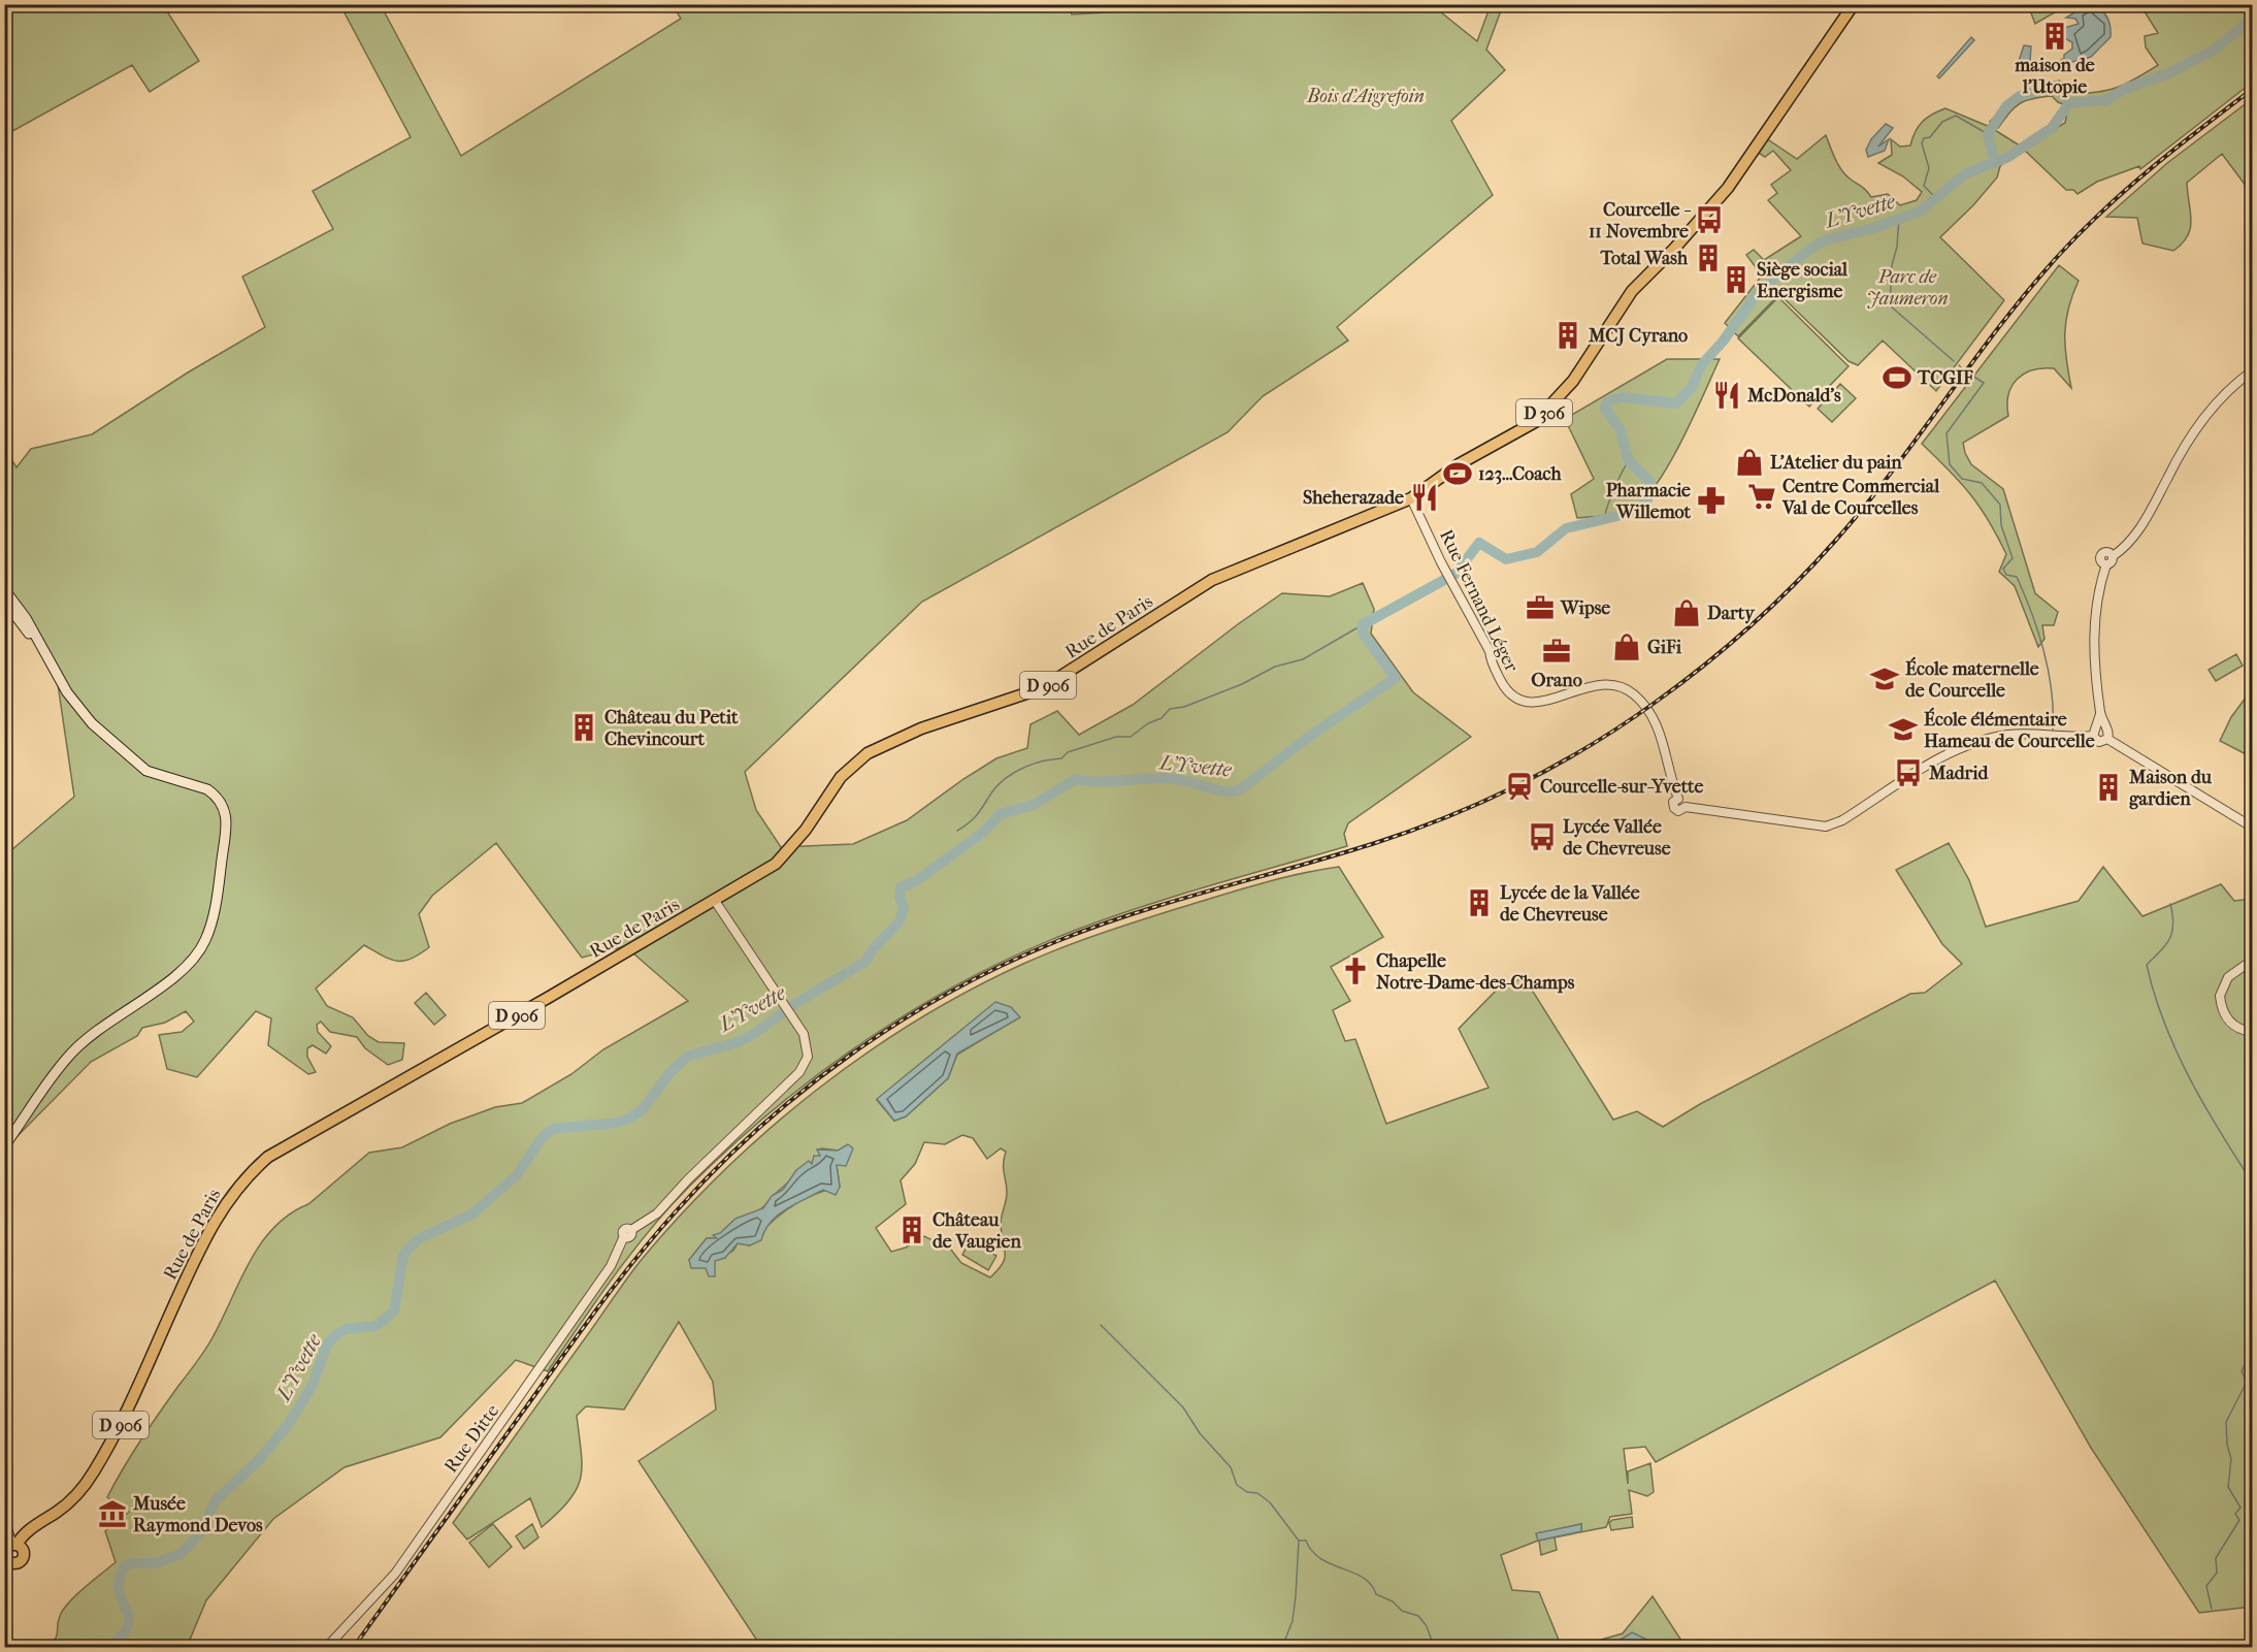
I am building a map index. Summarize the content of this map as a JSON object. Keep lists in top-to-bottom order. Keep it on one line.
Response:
{"streets":{"main road":["D 306","Rue de Paris","D 906"],"street":["Rue Fernand Léger","Rue Ditte"]},"crossings":[["D 306","Rue Fernand Léger"],["D 306","Rue de Paris"],["Rue Fernand Léger","Rue de Paris"],["Rue de Paris","Rue Ditte"]],"water":["L'Yvette"],"parks":["Bois d'Aigrefoin","Parc de Jaumeron"],"places":{"building":["maison de l'Utopie","Total Wash","Siège social Energisme","MCJ Cyrano","Château du Petit Chevincourt","Maison du gardien","Lycée de la Vallée de Chevreuse","Château de Vaugien"],"bus stop":["Courcelle - 11 Novembre","Madrid","Lycée Vallée de Chevreuse"],"sports":["TCGIF","123...Coach"],"restaurant":["McDonald's","Sheherazade"],"shop":["L'Atelier du pain","Darty","GiFi"],"supermarket":["Centre Commercial Val de Courcelles"],"pharmacy":["Pharmacie Willemot"],"office":["Wipse","Orano"],"school or university":["École maternelle de Courcelle","École élémentaire Hameau de Courcelle"],"station":["Courcelle-sur-Yvette"],"church":["Chapelle Notre-Dame-des-Champs"],"museum":["Musée Raymond Devos"]}}
